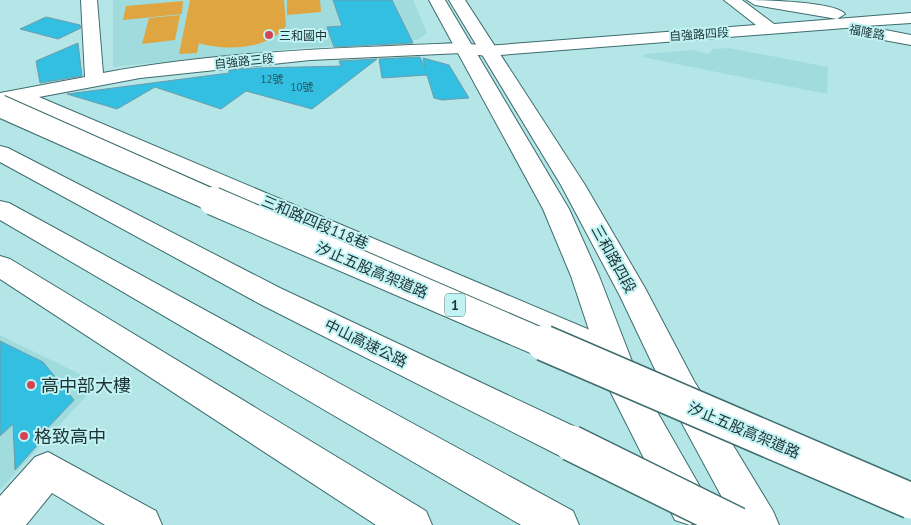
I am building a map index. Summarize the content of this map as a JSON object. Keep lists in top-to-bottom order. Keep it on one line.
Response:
{"streets":{"main road":["福隆路","自強路四段","自強路三段","三和路四段118巷","三和路四段","汐止五股高架道路","1","中山高速公路"]},"crossings":[["福隆路","自強路四段"],["自強路四段","自強路三段"],["自強路四段","三和路四段"],["自強路三段","三和路四段118巷"],["自強路三段","三和路四段"],["自強路三段","汐止五股高架道路"],["三和路四段118巷","三和路四段"],["三和路四段118巷","汐止五股高架道路"]],"places":["三和國中","高中部大樓","格致高中"],"house_numbers":["12號","10號"]}
